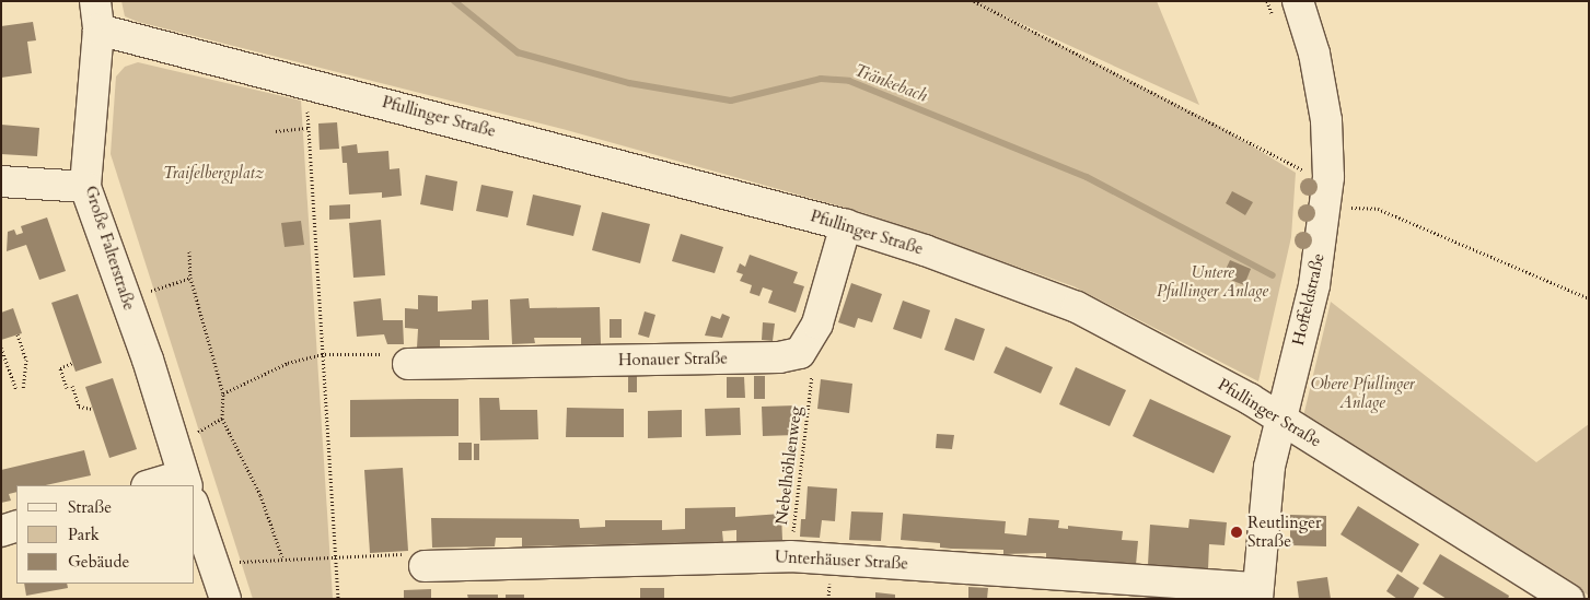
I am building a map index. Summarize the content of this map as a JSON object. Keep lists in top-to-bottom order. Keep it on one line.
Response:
{"streets":{"street":["Pfullinger Straße","Große Falterstraße","Hoffeldstraße","Honauer Straße","Unterhäuser Straße"],"path":["Nebelhöhlenweg"]},"crossings":[["Pfullinger Straße","Große Falterstraße"],["Pfullinger Straße","Hoffeldstraße"],["Pfullinger Straße","Honauer Straße"],["Hoffeldstraße","Unterhäuser Straße"],["Nebelhöhlenweg","Unterhäuser Straße"]],"water":["Tränkebach"],"parks":["Traifelbergplatz","Untere Pfullinger Anlage","Obere Pfullinger Anlage"],"places":["Reutlinger Straße"],"legend":["Straße","Park","Gebäude"]}
